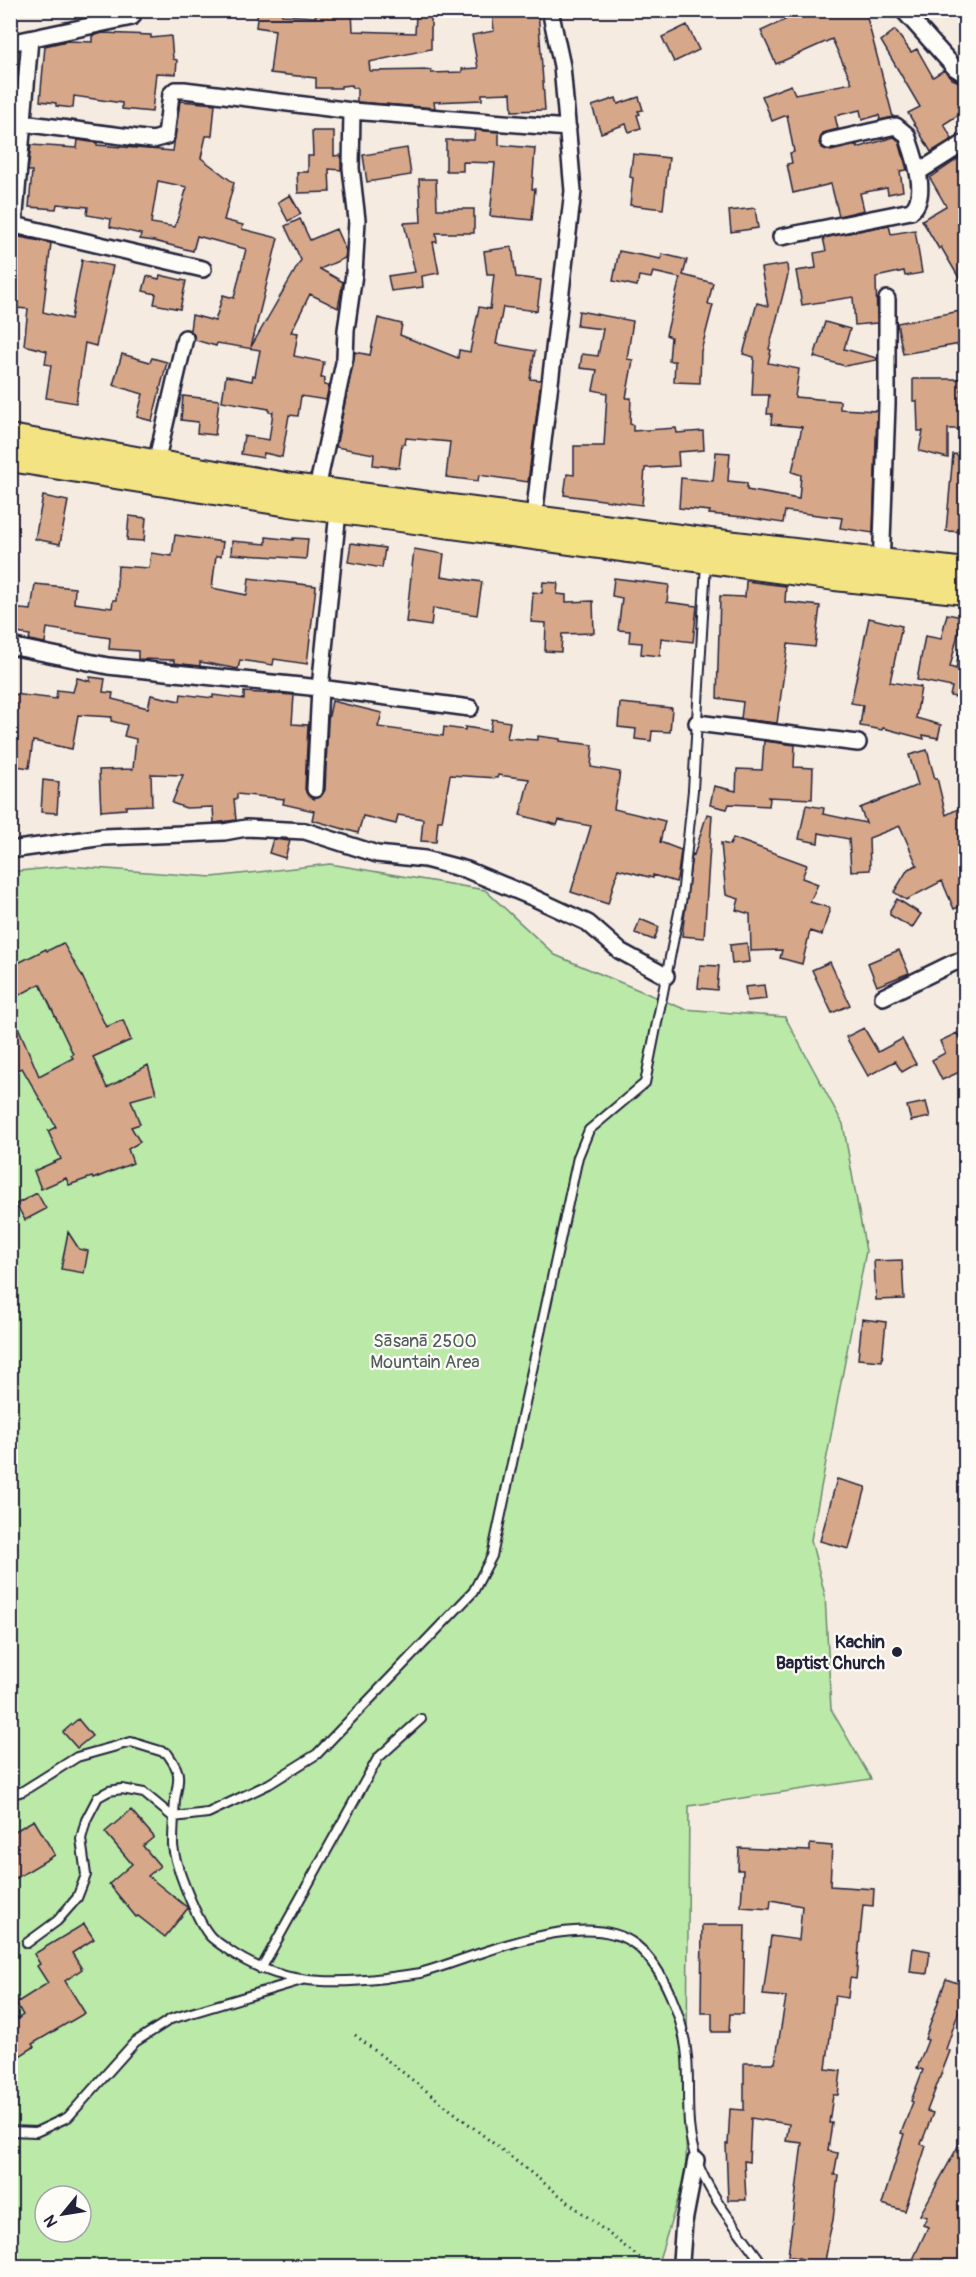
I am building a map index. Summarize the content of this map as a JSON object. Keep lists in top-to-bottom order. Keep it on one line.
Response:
{"parks":["Sāsanā 2500 Mountain Area"],"places":["Kachin Baptist Church"],"north":"bottom left"}
